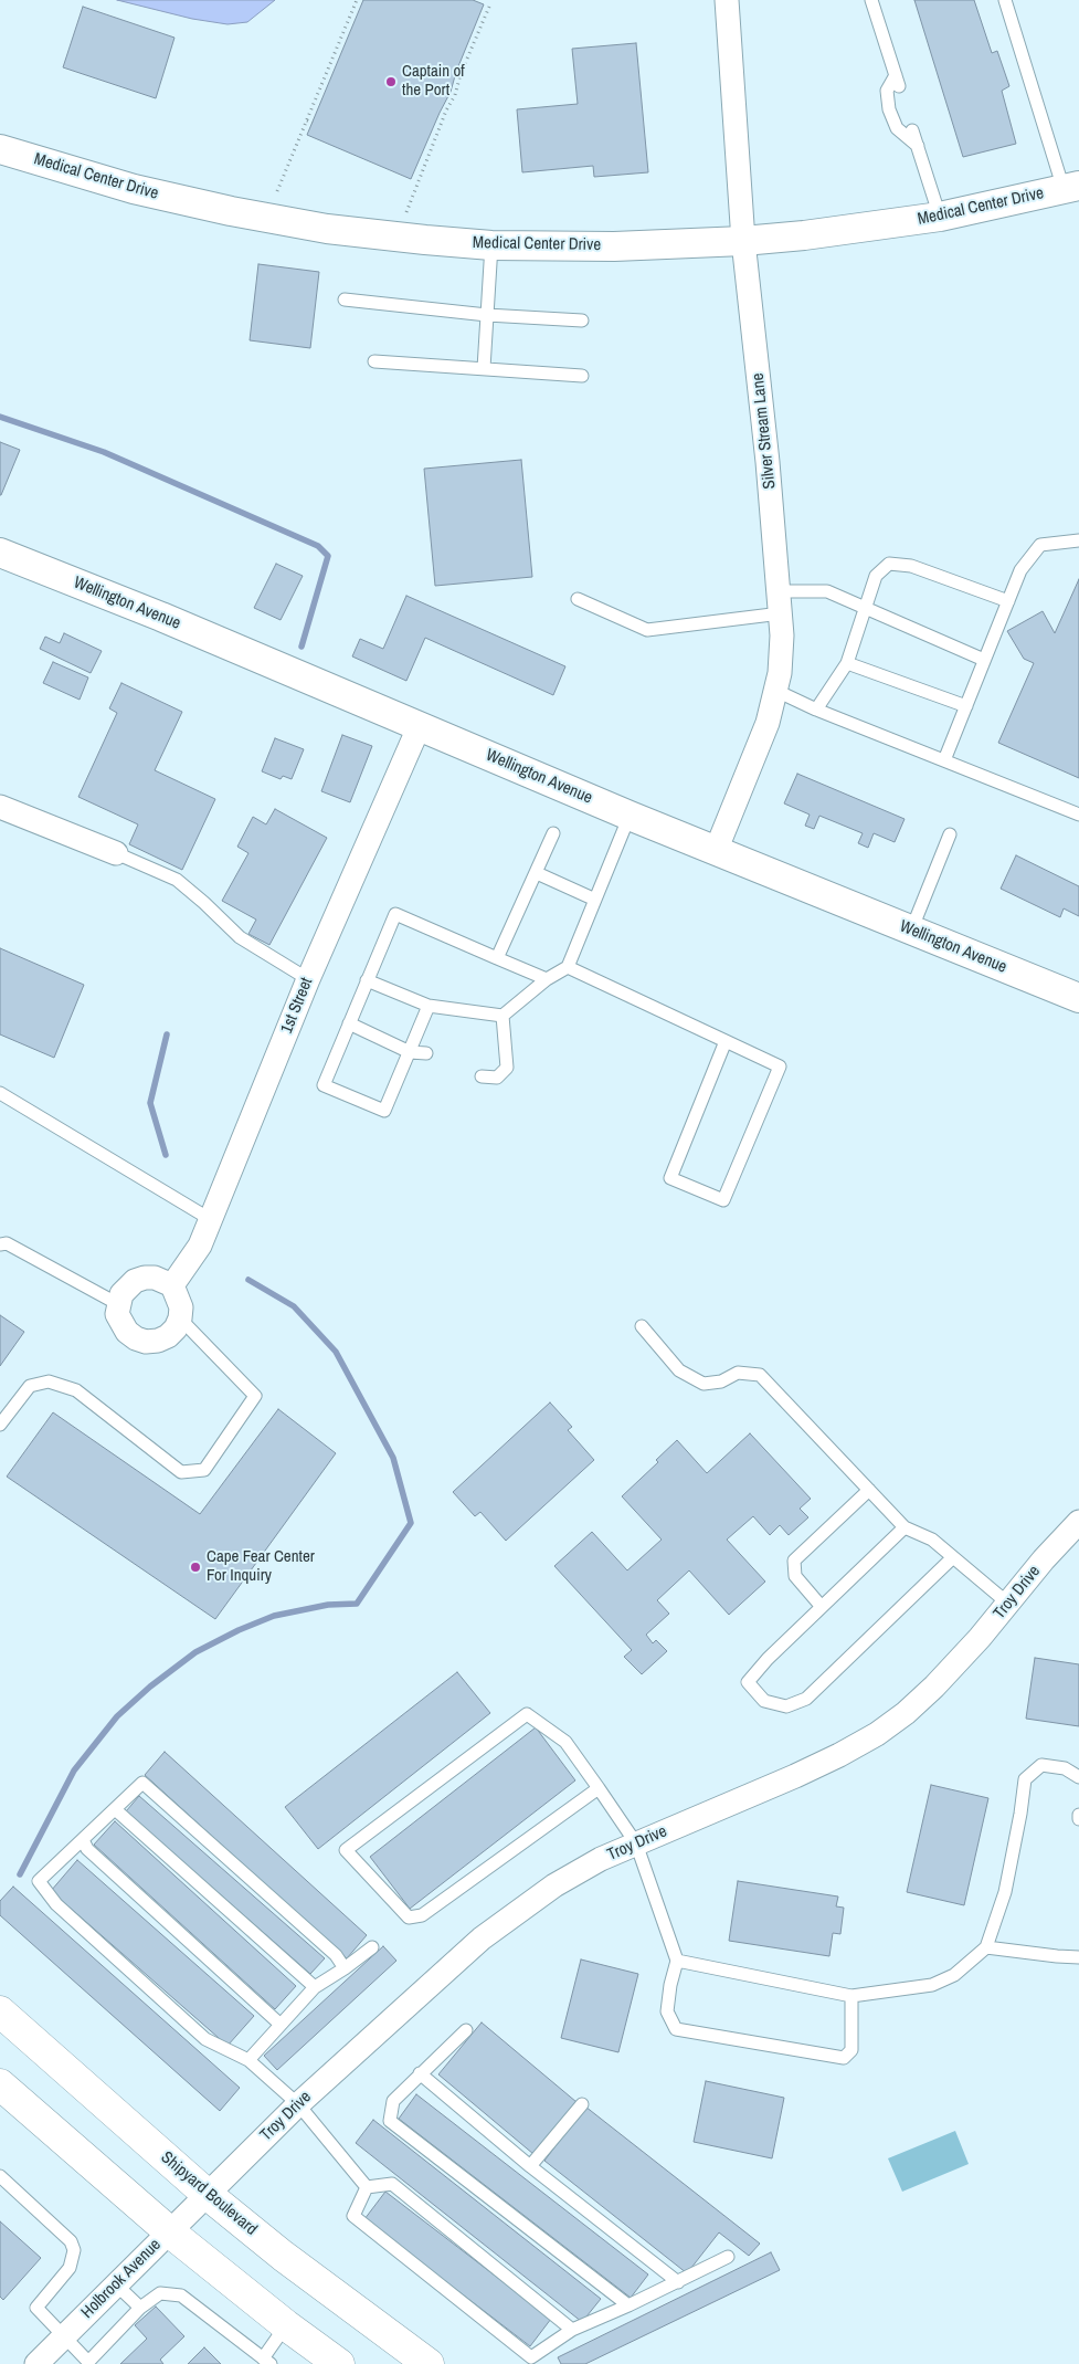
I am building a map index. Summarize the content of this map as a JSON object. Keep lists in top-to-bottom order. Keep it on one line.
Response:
{"streets":{"main road":["Shipyard Boulevard"],"street":["Medical Center Drive","Silver Stream Lane","Wellington Avenue","1st Street","Troy Drive","Holbrook Avenue"]},"crossings":[["Medical Center Drive","Silver Stream Lane"],["Silver Stream Lane","Wellington Avenue"],["Wellington Avenue","1st Street"],["Troy Drive","Shipyard Boulevard"],["Troy Drive","Holbrook Avenue"],["Shipyard Boulevard","Holbrook Avenue"]],"places":["Captain of the Port","Cape Fear Center For Inquiry"]}
